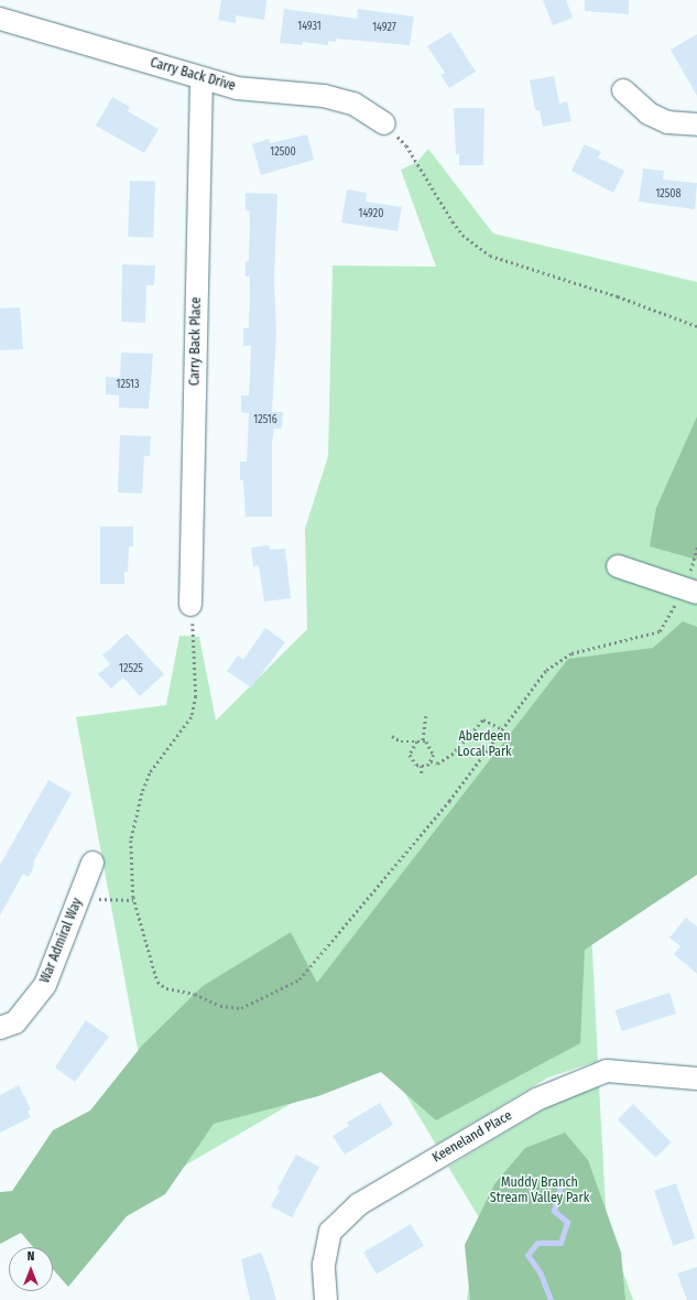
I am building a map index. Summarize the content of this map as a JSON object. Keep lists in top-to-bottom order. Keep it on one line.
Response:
{"streets":{"street":["Carry Back Drive","Carry Back Place","War Admiral Way","Keeneland Place"]},"crossings":[["Carry Back Drive","Carry Back Place"]],"parks":["Aberdeen Local Park","Muddy Branch Stream Valley Park"],"house_numbers":["14931","14927","12500","12508","14920","12513","12516","12525"],"north":"top"}
